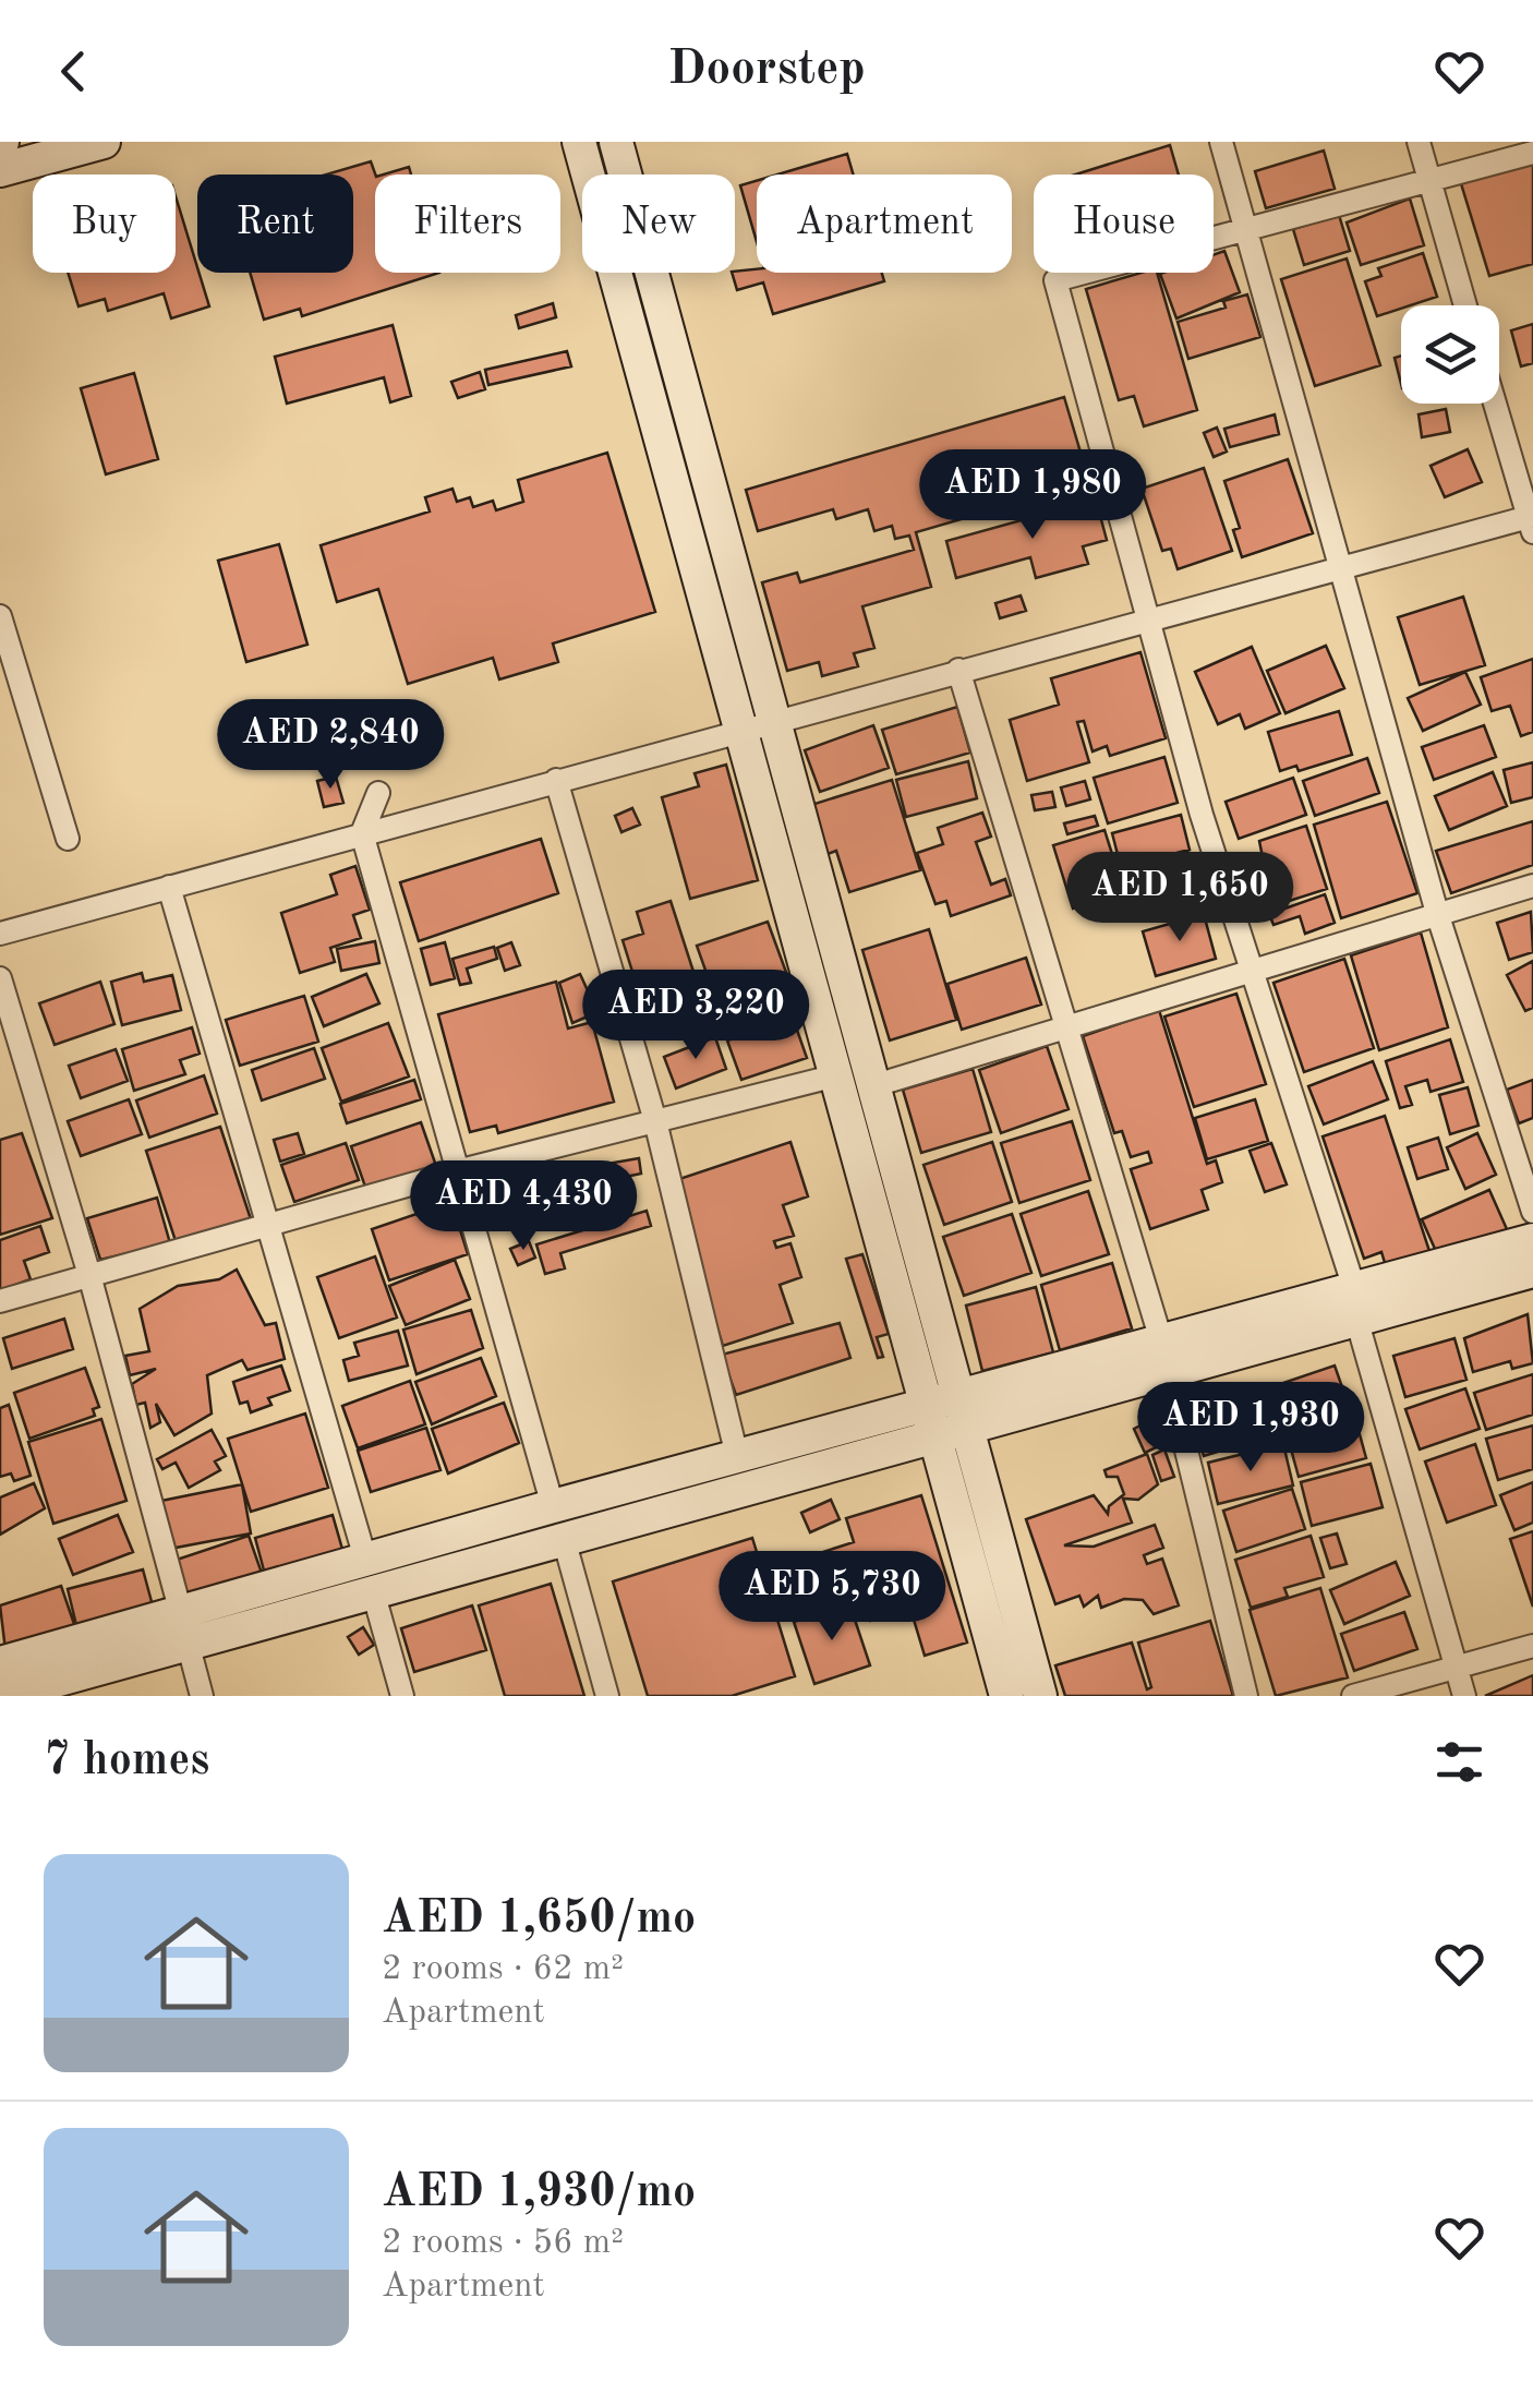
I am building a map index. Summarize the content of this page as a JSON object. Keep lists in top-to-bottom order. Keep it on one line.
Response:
{"page":{"header":"Doorstep","chip":["Buy","Rent","Filters","New","Apartment","House"],"price":["AED 1,980","AED 2,840","AED 1,650","AED 3,220","AED 4,430","AED 1,930","AED 5,730"],"heading":"7 homes","list":[{"name":"AED 1,650/mo","note":"2 rooms · 62 m² · Apartment"},{"name":"AED 1,930/mo","note":"2 rooms · 56 m² · Apartment"}]}}
